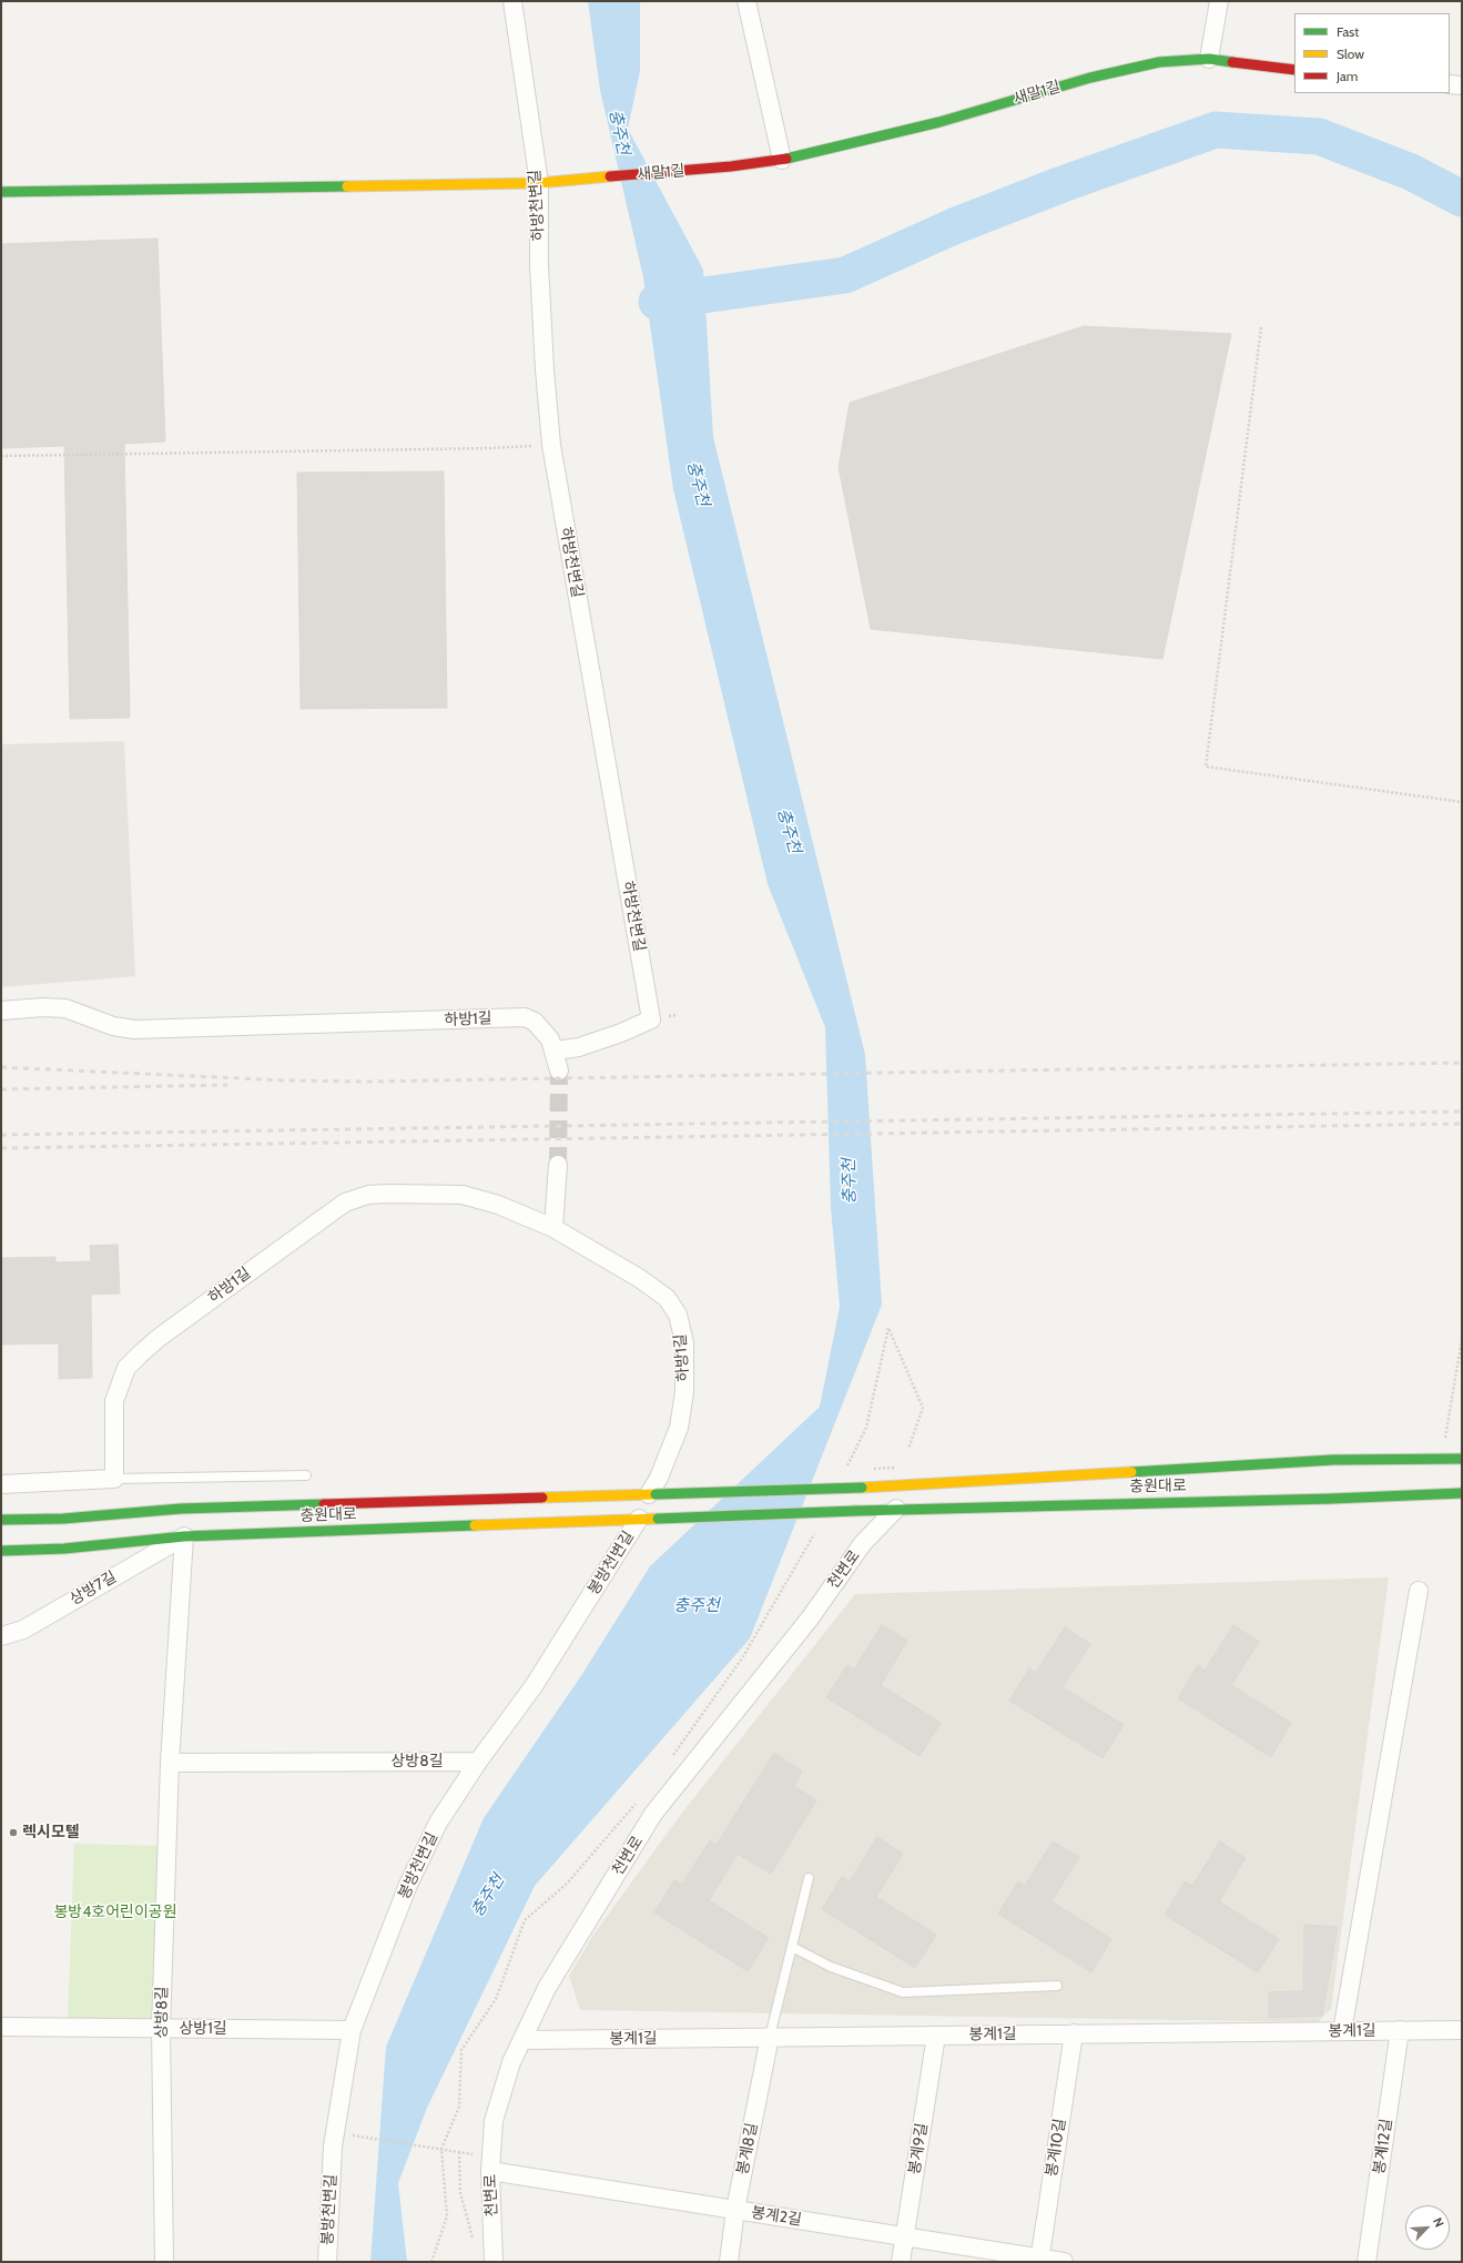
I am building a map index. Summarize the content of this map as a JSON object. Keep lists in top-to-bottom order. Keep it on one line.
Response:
{"streets":{"street":["새말1길","하방천변길","하방1길","충원대로","봉방천변길","천변로","상방7길","상방8길","상방1길","봉계1길","봉계12길","봉계10길","봉계8길","봉계9길","봉계2길"]},"crossings":[["새말1길","하방천변길"],["하방천변길","하방1길"],["하방1길","충원대로"],["충원대로","봉방천변길"],["충원대로","천변로"],["충원대로","상방7길"],["충원대로","상방8길"],["봉방천변길","상방8길"],["봉방천변길","상방1길"],["천변로","봉계1길"],["천변로","봉계2길"],["상방7길","상방8길"],["상방8길","상방1길"],["봉계1길","봉계12길"],["봉계1길","봉계10길"],["봉계1길","봉계8길"],["봉계1길","봉계9길"],["봉계10길","봉계2길"],["봉계8길","봉계2길"],["봉계9길","봉계2길"]],"water":["충주천"],"parks":["봉방4호어린이공원"],"places":["렉시모텔"],"legend":["Fast","Slow","Jam"],"north":"top right"}
